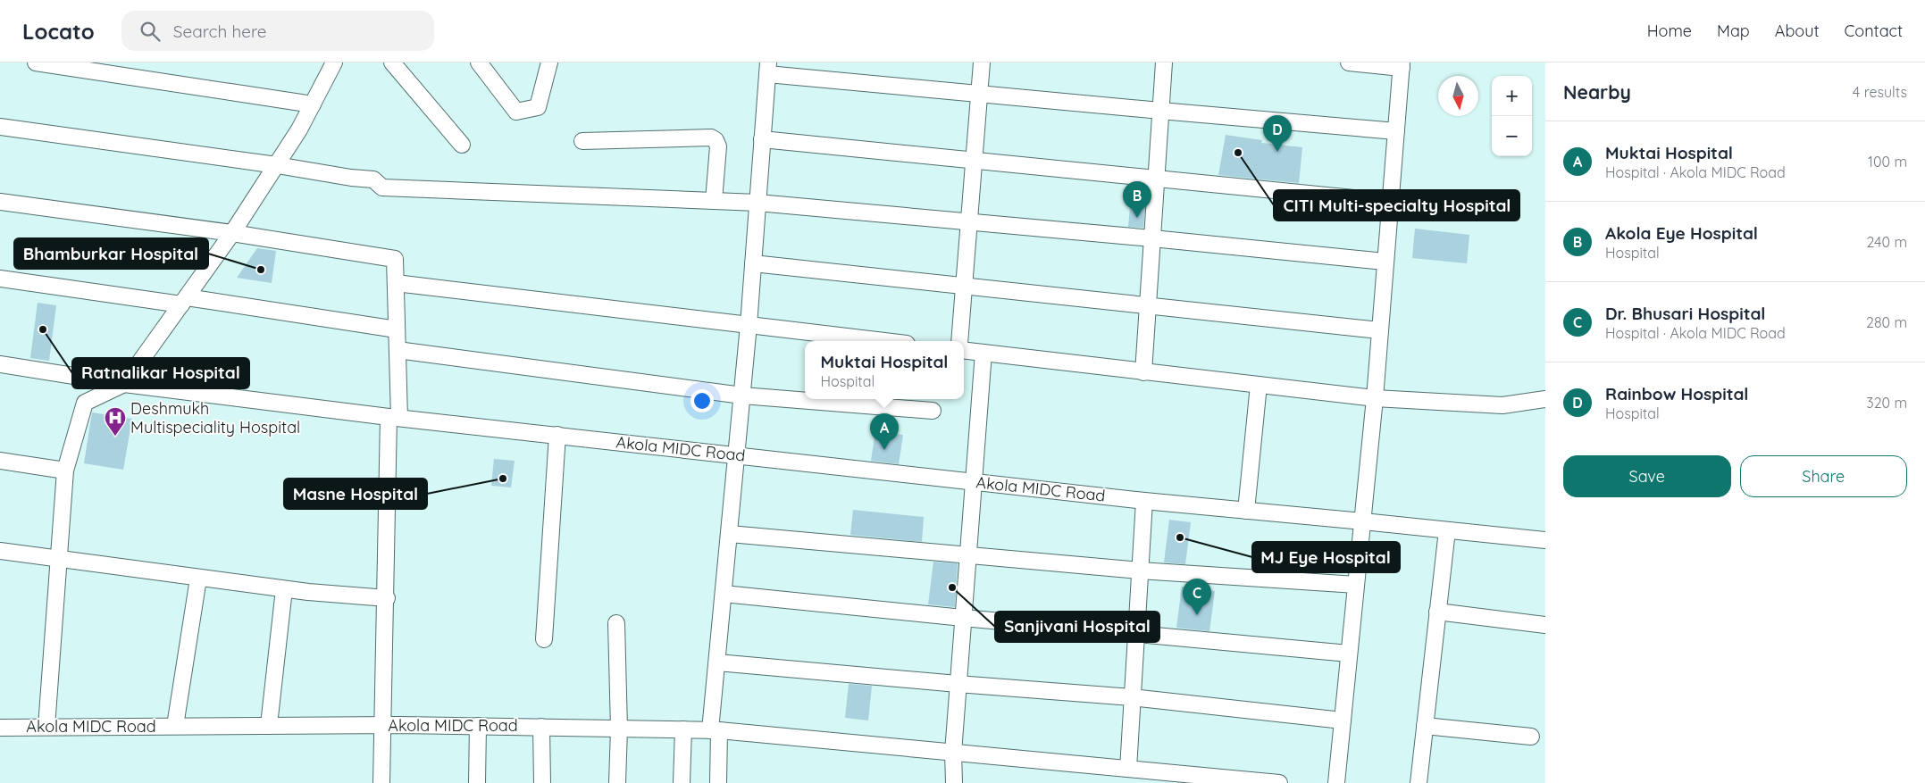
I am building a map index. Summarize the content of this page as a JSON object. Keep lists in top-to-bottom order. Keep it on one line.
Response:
{"streets":{"street":["Akola MIDC Road"]},"places":{"other":["CITI Multi-specialty Hospital","Bhamburkar Hospital","Ratnalikar Hospital","Masne Hospital","MJ Eye Hospital","Sanjivani Hospital"],"hospital":["Deshmukh Multispeciality Hospital"]},"north":"bottom","page":{"header":"Locato","search":"Search here","nav":["Home","Map","About","Contact"],"heading":["Nearby","4 results"],"map_buttons":["+","−"],"pins":["D","B","A","C"],"list":[{"mark":"A","name":"Muktai Hospital","note":"Hospital · Akola MIDC Road","value":"100 m"},{"mark":"B","name":"Akola Eye Hospital","note":"Hospital","value":"240 m"},{"mark":"C","name":"Dr. Bhusari Hospital","note":"Hospital · Akola MIDC Road","value":"280 m"},{"mark":"D","name":"Rainbow Hospital","note":"Hospital","value":"320 m"}],"popup":["Muktai Hospital","Hospital"],"buttons":["Save","Share"]}}
